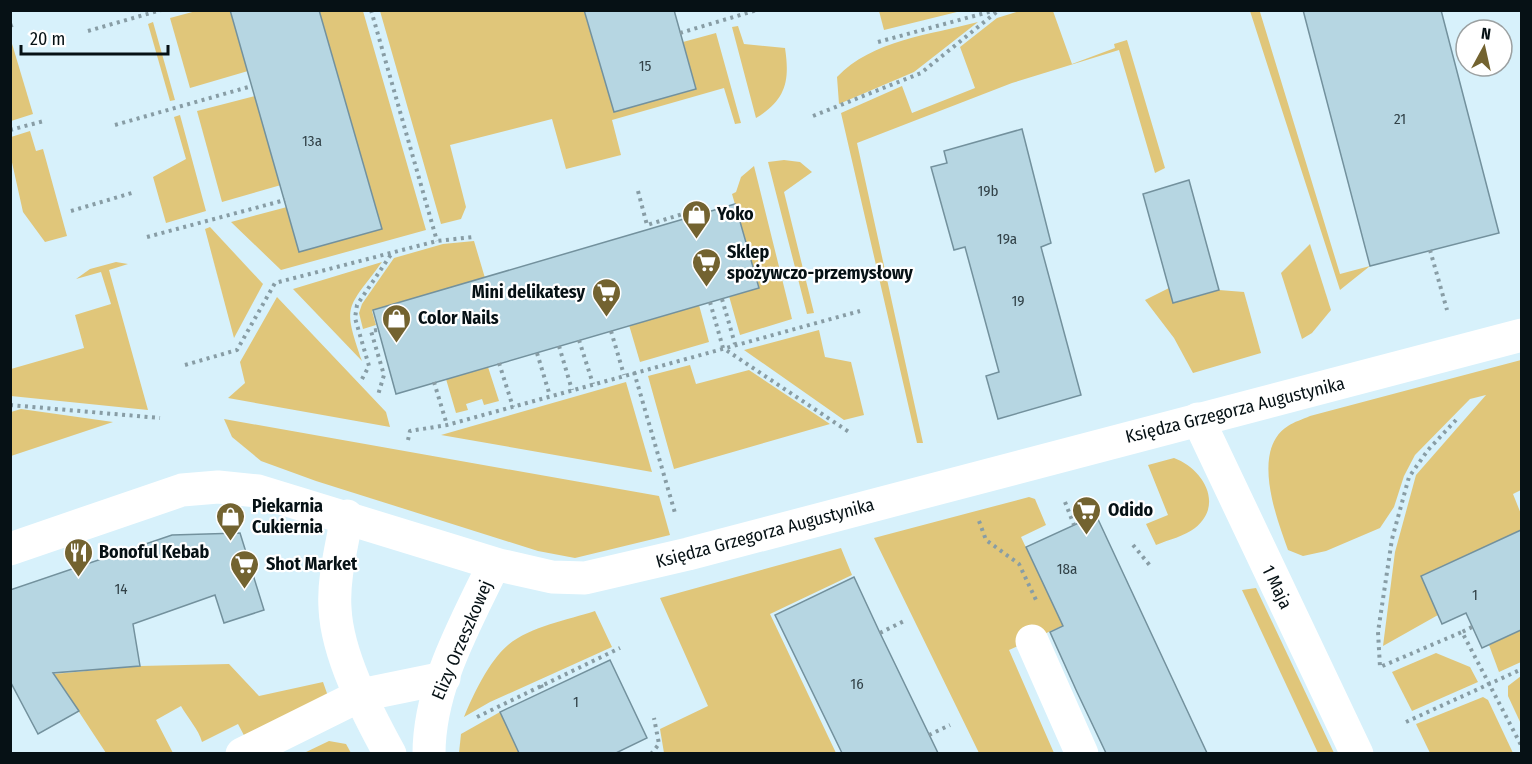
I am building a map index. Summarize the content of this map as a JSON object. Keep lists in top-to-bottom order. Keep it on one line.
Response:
{"streets":{"street":["Księdza Grzegorza Augustynika","1 Maja","Elizy Orzeszkowej"]},"crossings":[["Księdza Grzegorza Augustynika","1 Maja"],["Księdza Grzegorza Augustynika","Elizy Orzeszkowej"]],"places":{"shop":["Yoko","Color Nails","Piekarnia Cukiernia"],"supermarket":["Sklep spożywczo-przemysłowy","Mini delikatesy","Odido","Shot Market"],"restaurant":["Bonoful Kebab"]},"house_numbers":["15","21","13a","19b","19a","19","18a","14","1","16","1"],"scale_bar":"20 m","north":"top"}
